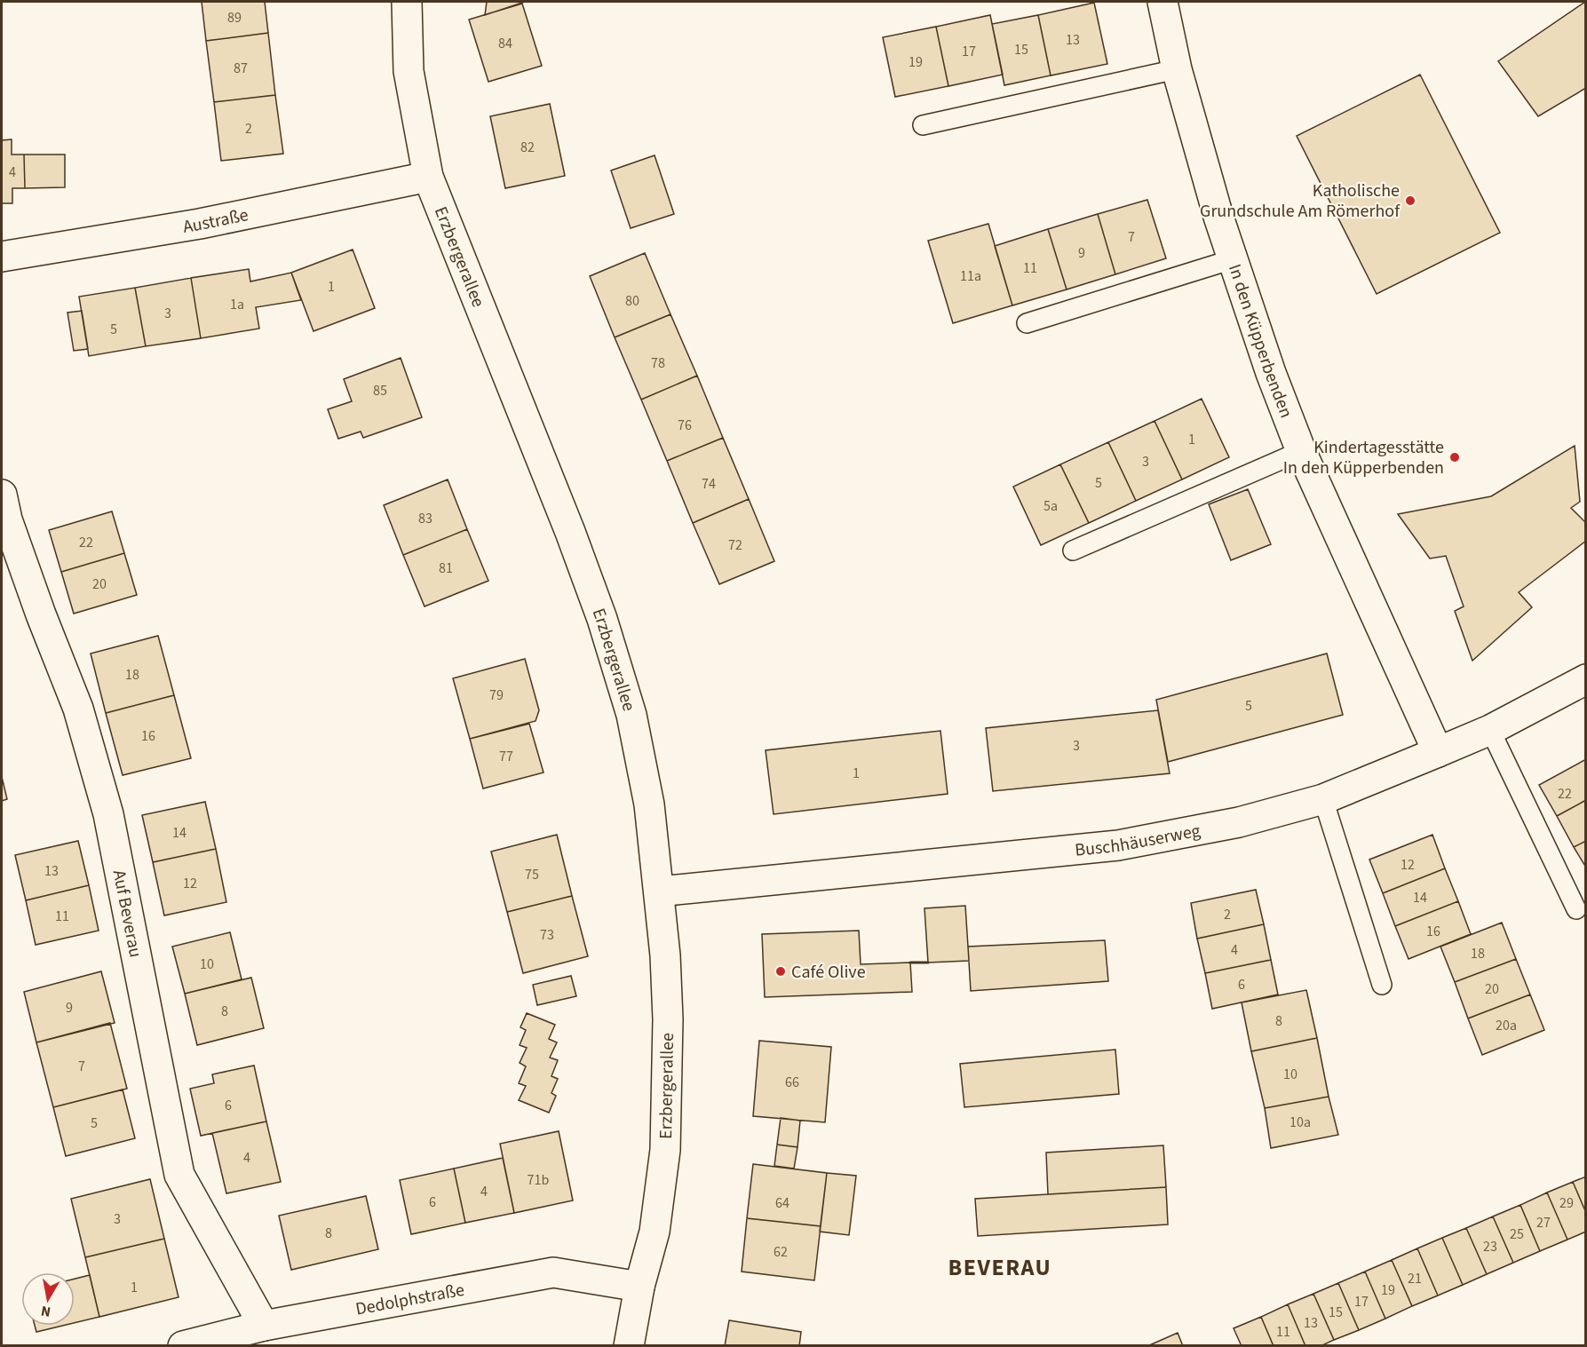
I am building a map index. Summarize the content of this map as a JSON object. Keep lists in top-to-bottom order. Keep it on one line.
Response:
{"streets":{"street":["Austraße","Erzbergerallee","In den Küpperbenden","Buschhäuserweg","Auf Beverau","Dedolphstraße"]},"crossings":[["Austraße","Erzbergerallee"],["Erzbergerallee","Buschhäuserweg"],["Erzbergerallee","Dedolphstraße"],["In den Küpperbenden","Buschhäuserweg"],["Auf Beverau","Dedolphstraße"]],"districts":["BEVERAU"],"places":["Katholische Grundschule Am Römerhof","Kindertagesstätte In den Küpperbenden","Café Olive"],"house_numbers":["89","13","84","15","17","19","87","2","82","4","7","9","11","11a","1","80","1a","3","5","78","85","76","1","3","5","74","5a","83","22","72","81","20","18","79","5","16","3","77","1","22","14","12","13","75","12","14","2","11","16","73","4","18","10","6","20","9","8","8","20a","7","10","66","6","10a","5","4","71b","4","6","64","29","3","27","8","25","23","62","21","1","19","17","15","13","11"],"north":"bottom"}
